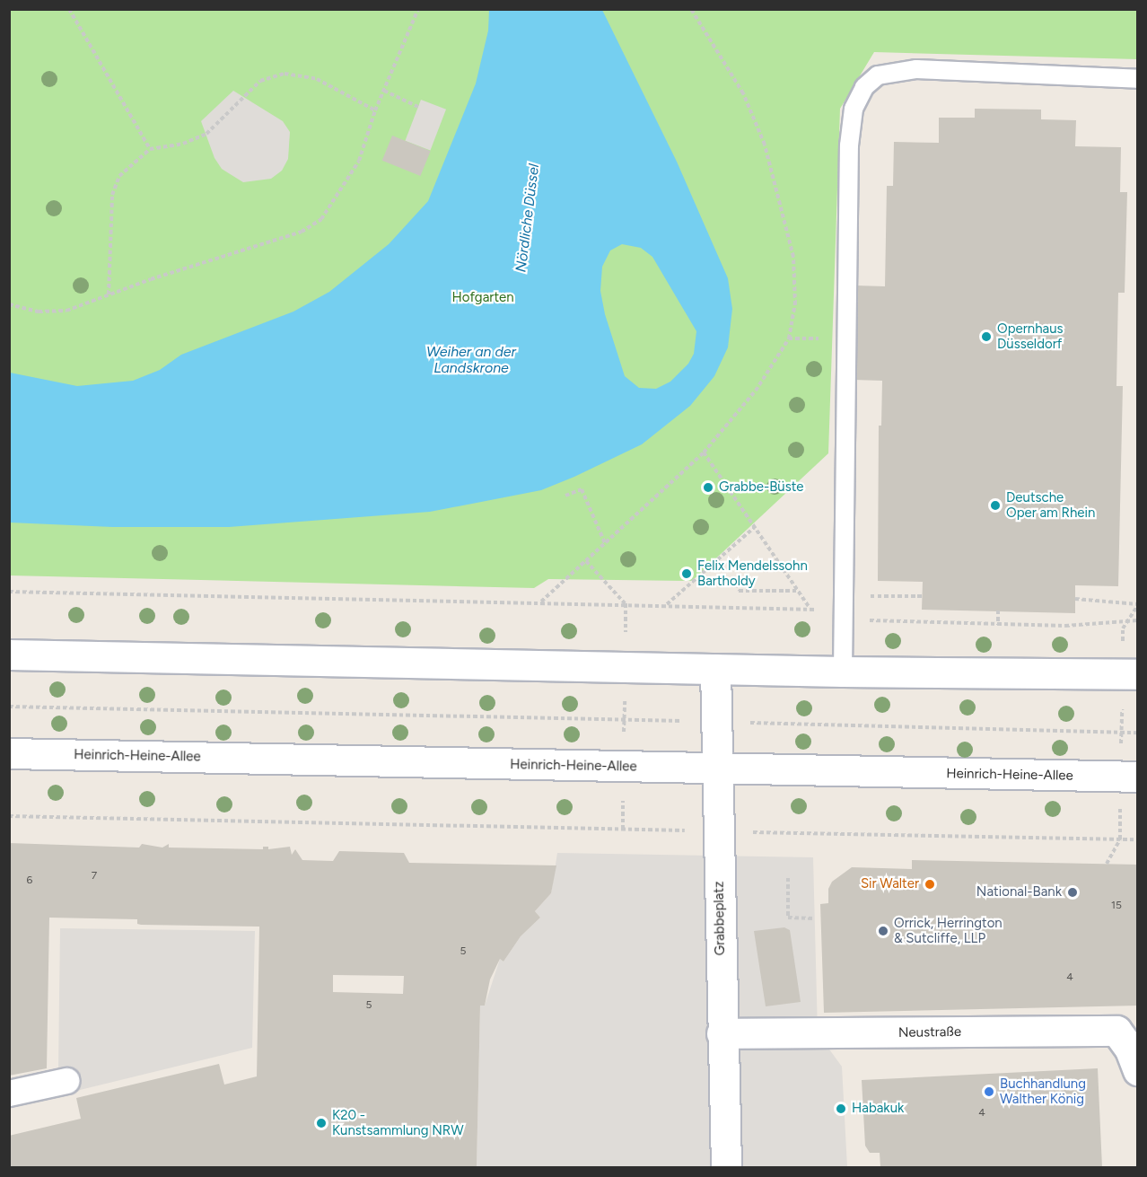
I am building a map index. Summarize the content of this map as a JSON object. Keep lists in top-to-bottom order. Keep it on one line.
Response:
{"streets":{"main road":["Heinrich-Heine-Allee","Grabbeplatz","Neustraße"]},"crossings":[["Heinrich-Heine-Allee","Grabbeplatz"],["Grabbeplatz","Neustraße"]],"water":["Nördliche Düssel","Weiher an der Landskrone"],"parks":["Hofgarten"],"places":["Opernhaus Düsseldorf","Grabbe-Büste","Deutsche Oper am Rhein","Felix Mendelssohn Bartholdy","Sir Walter","National-Bank","Orrick, Herrington & Sutcliffe, LLP","Buchhandlung Walther König","Habakuk","K20 - Kunstsammlung NRW"],"house_numbers":["7","6","15","5","4","5","4"]}
